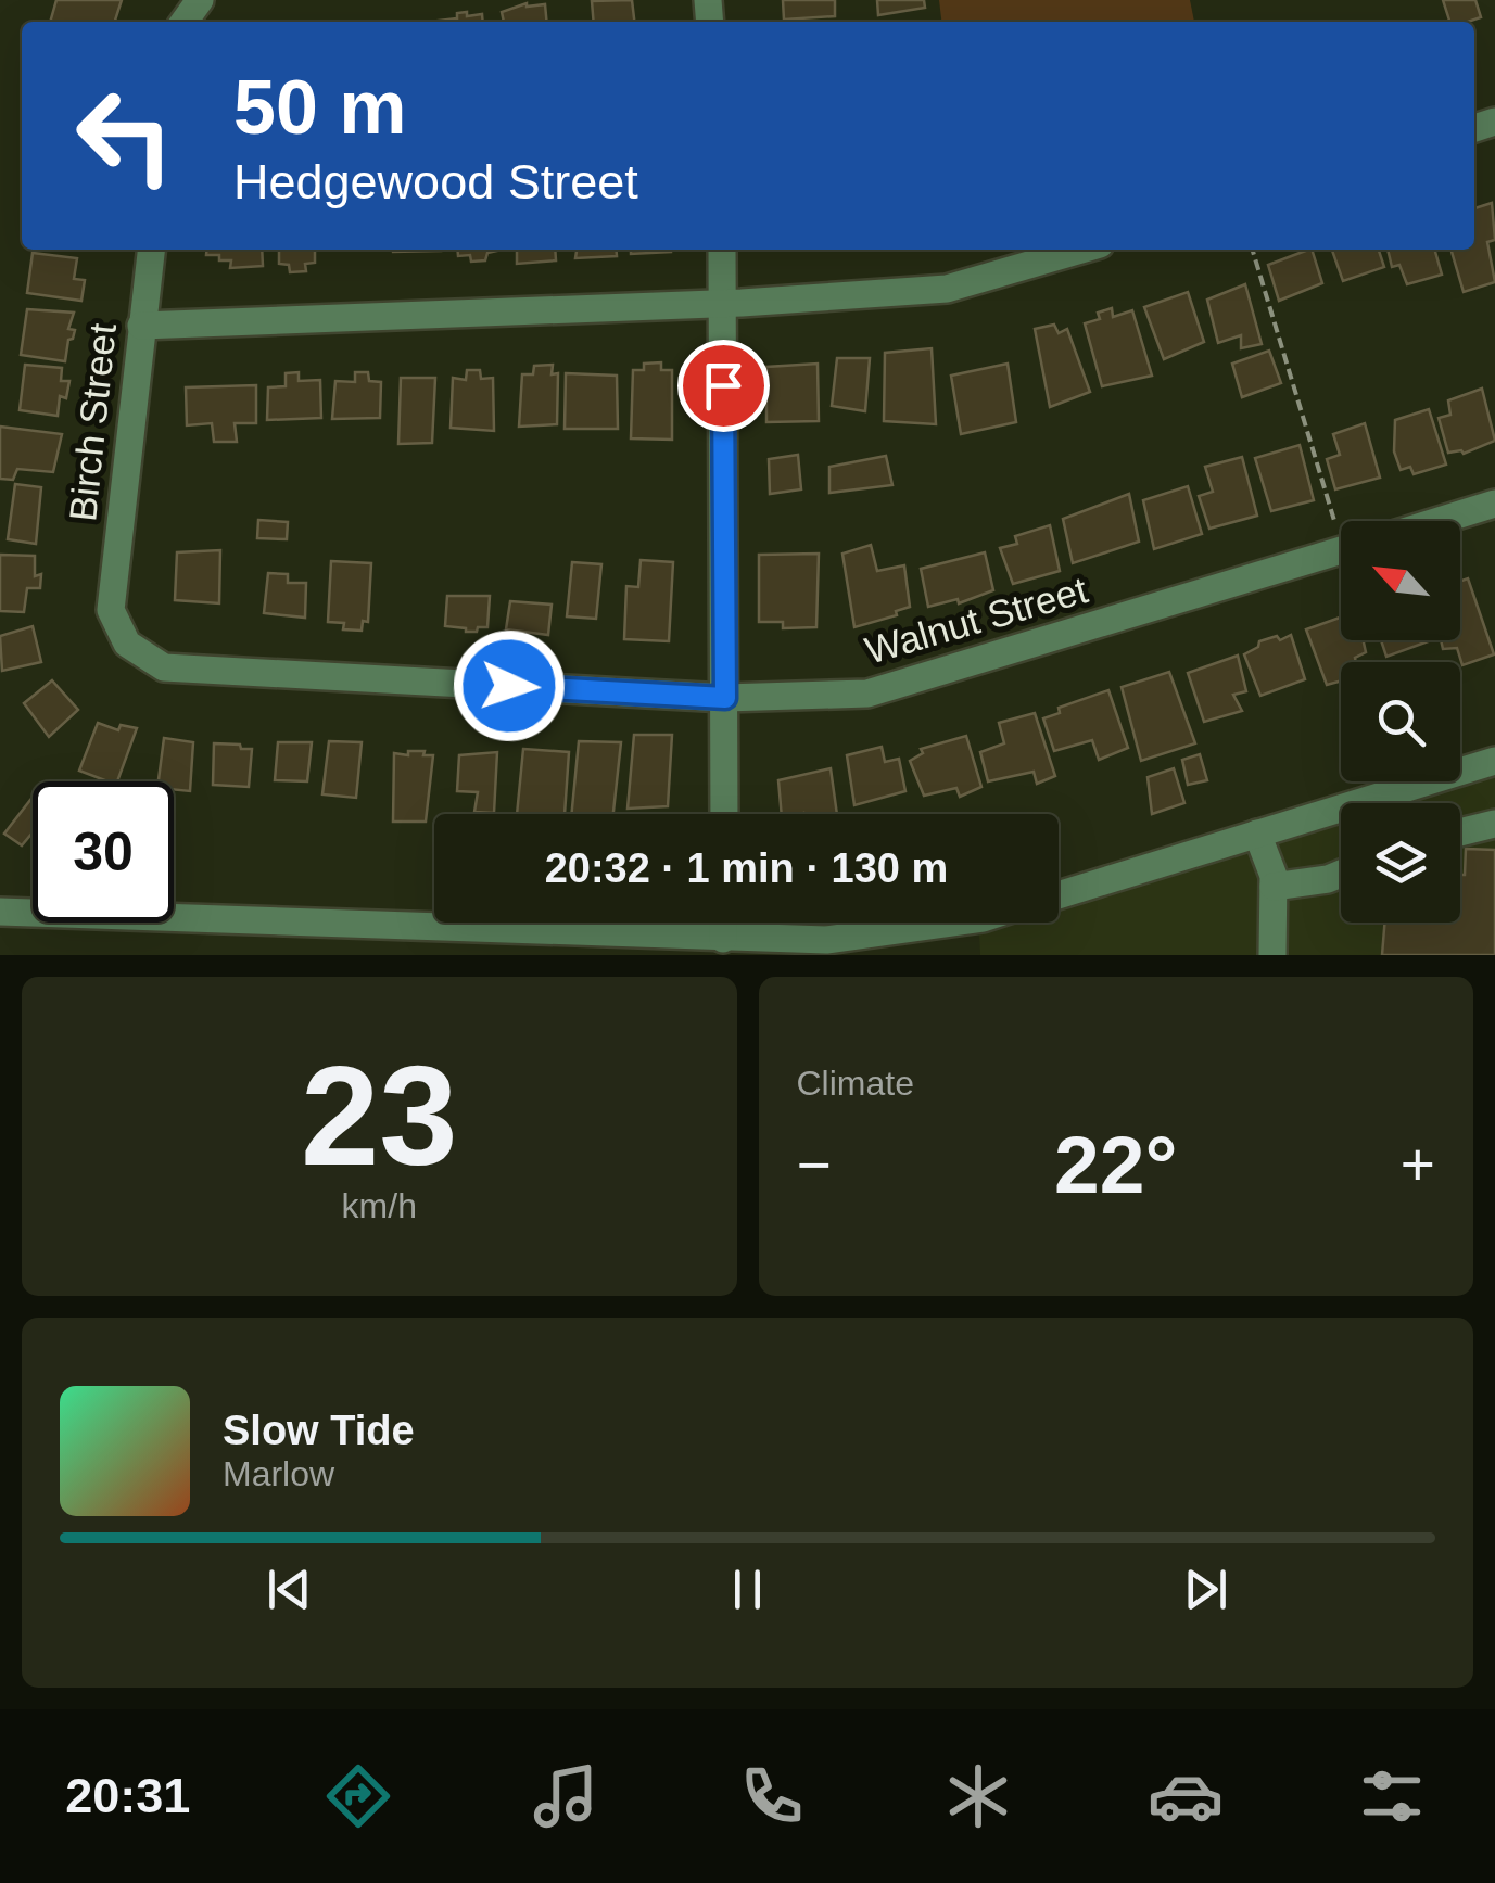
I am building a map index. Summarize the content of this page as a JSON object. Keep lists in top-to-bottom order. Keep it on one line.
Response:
{"streets":{"street":["Birch Street","Walnut Street"]},"crossings":[["Birch Street","Walnut Street"]],"north":"top left","page":{"turn":["50 m","Hedgewood Street"],"limit":"30","trip":"20:32 · 1 min · 130 m","tile":[["23","km/h"],"Climate"],"heat":["−","22°","+"],"song":["Slow Tide","Marlow"],"tabs":"20:31"}}
